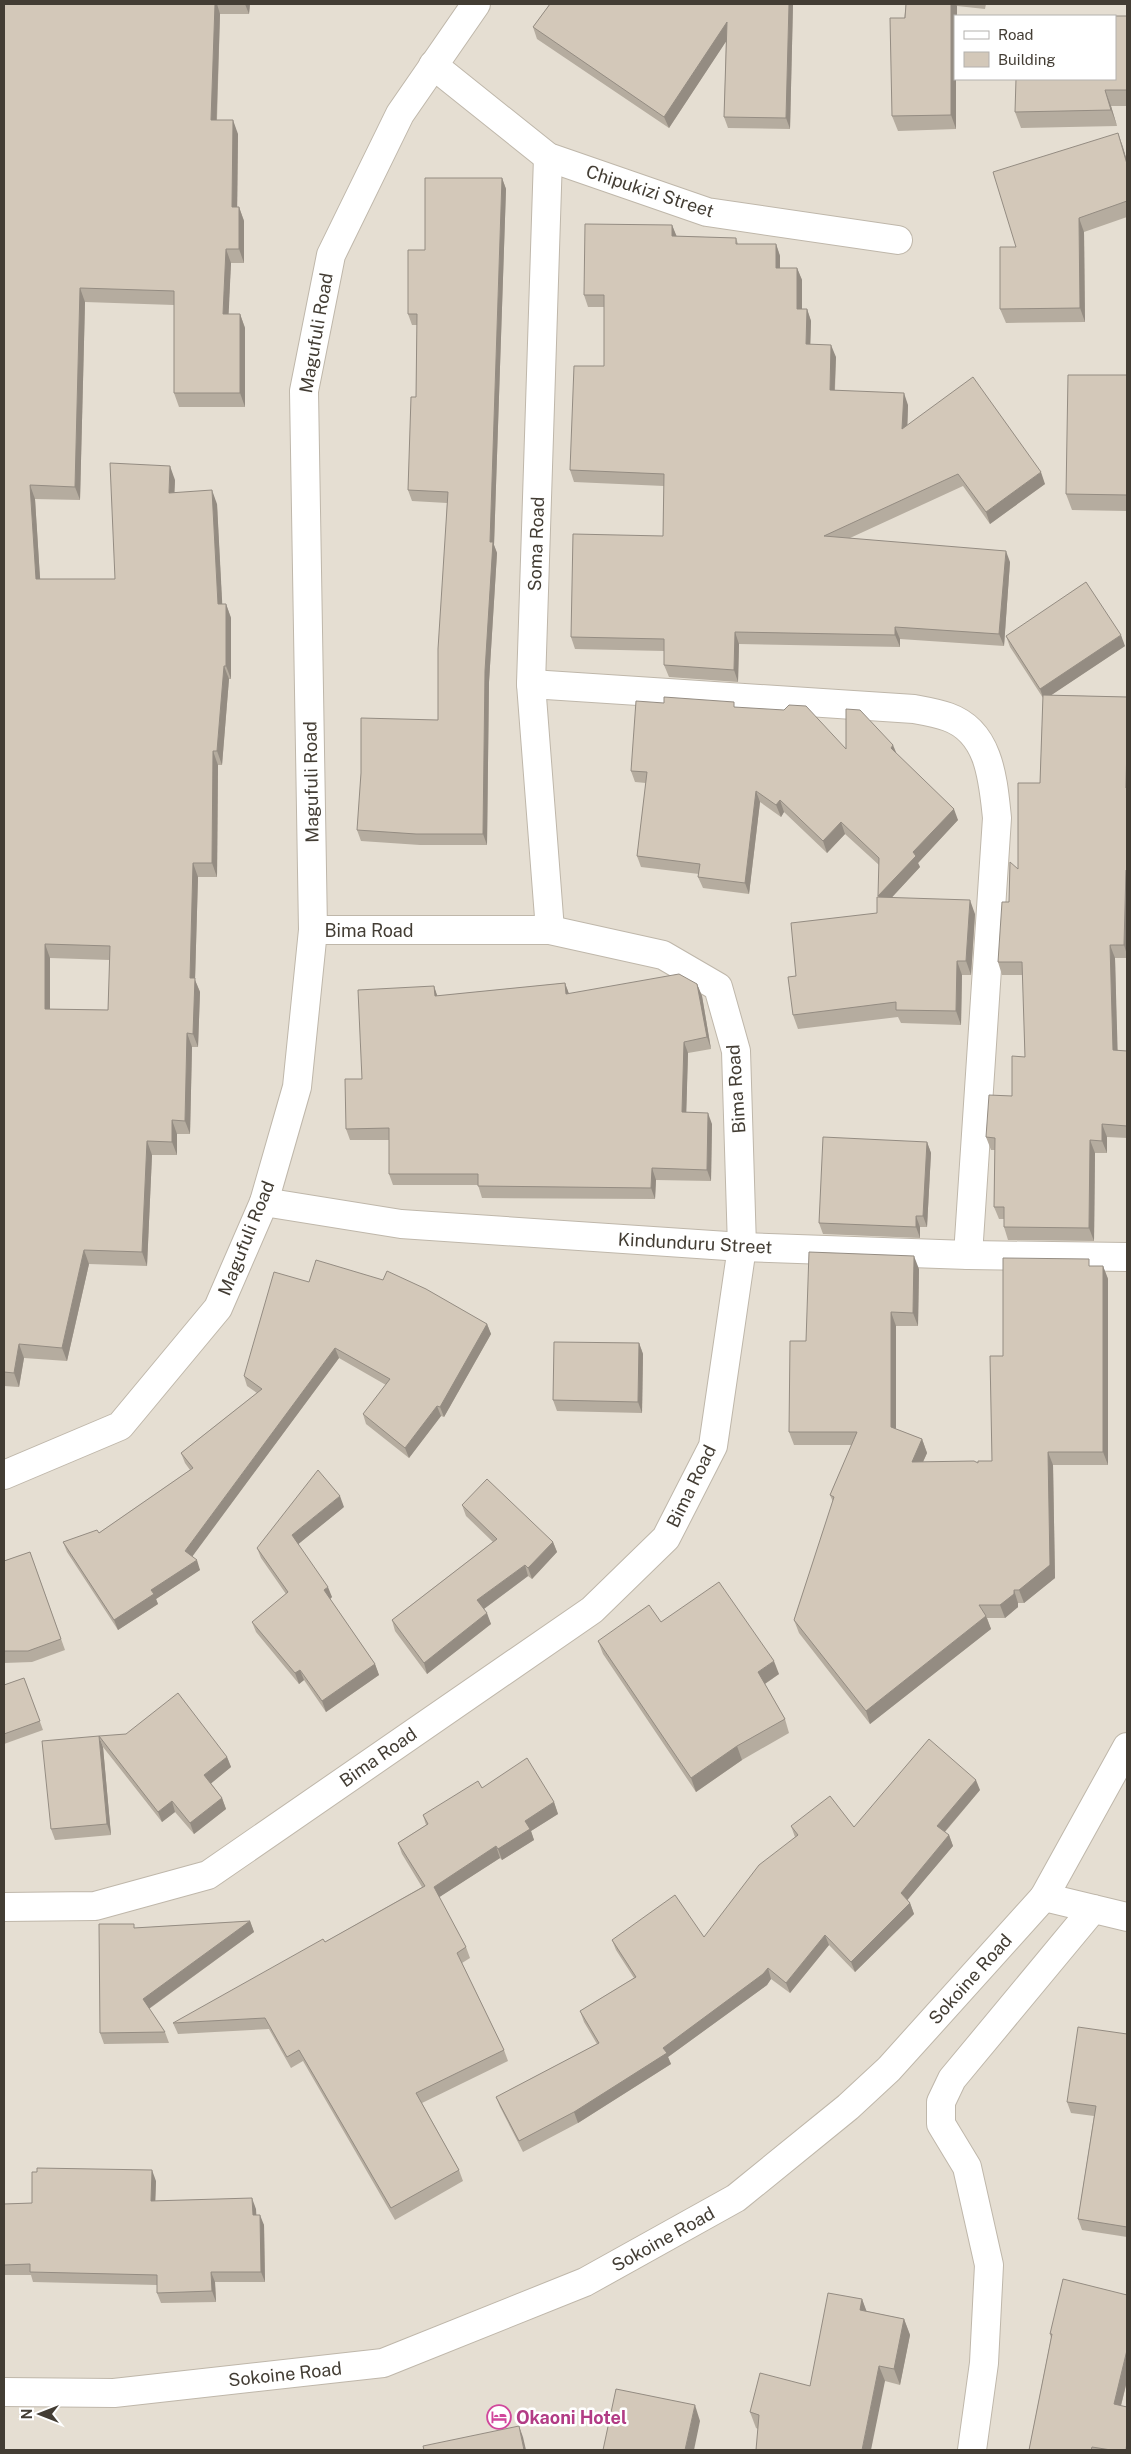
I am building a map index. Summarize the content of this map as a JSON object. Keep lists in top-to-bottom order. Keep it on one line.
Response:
{"streets":{"street":["Chipukizi Street","Magufuli Road","Soma Road","Bima Road","Kindunduru Street","Sokoine Road"]},"crossings":[["Chipukizi Street","Magufuli Road"],["Chipukizi Street","Soma Road"],["Magufuli Road","Bima Road"],["Magufuli Road","Kindunduru Street"],["Soma Road","Bima Road"],["Bima Road","Kindunduru Street"]],"places":{"hotel":["Okaoni Hotel"]},"legend":["Road","Building"],"north":"left"}
